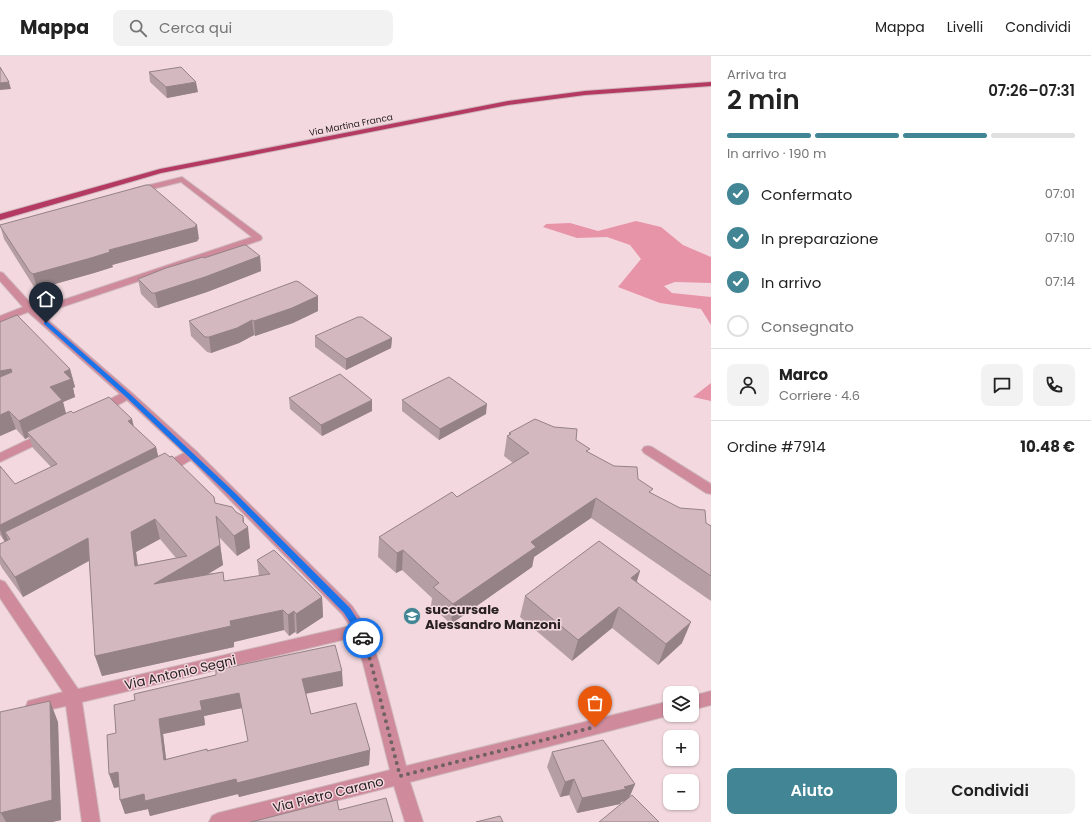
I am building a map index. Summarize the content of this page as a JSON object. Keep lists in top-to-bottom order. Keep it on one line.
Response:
{"streets":{"main road":["Via Martina Franca"],"street":["Via Antonio Segni","Via Pietro Carano"]},"places":{"school or university":["succursale Alessandro Manzoni"]},"page":{"header":"Mappa","search":"Cerca qui","nav":["Mappa","Livelli","Condividi"],"heading":["2 min","Arriva tra","07:26–07:31"],"panel":["Marco","Corriere · 4.6","Ordine #7914","10.48 €"],"bar":"In arrivo · 190 m","list":[["Confermato","07:01"],["In preparazione","07:10"],["In arrivo","07:14"],"Consegnato"],"map_buttons":["+","−"],"buttons":["Aiuto","Condividi"]}}
